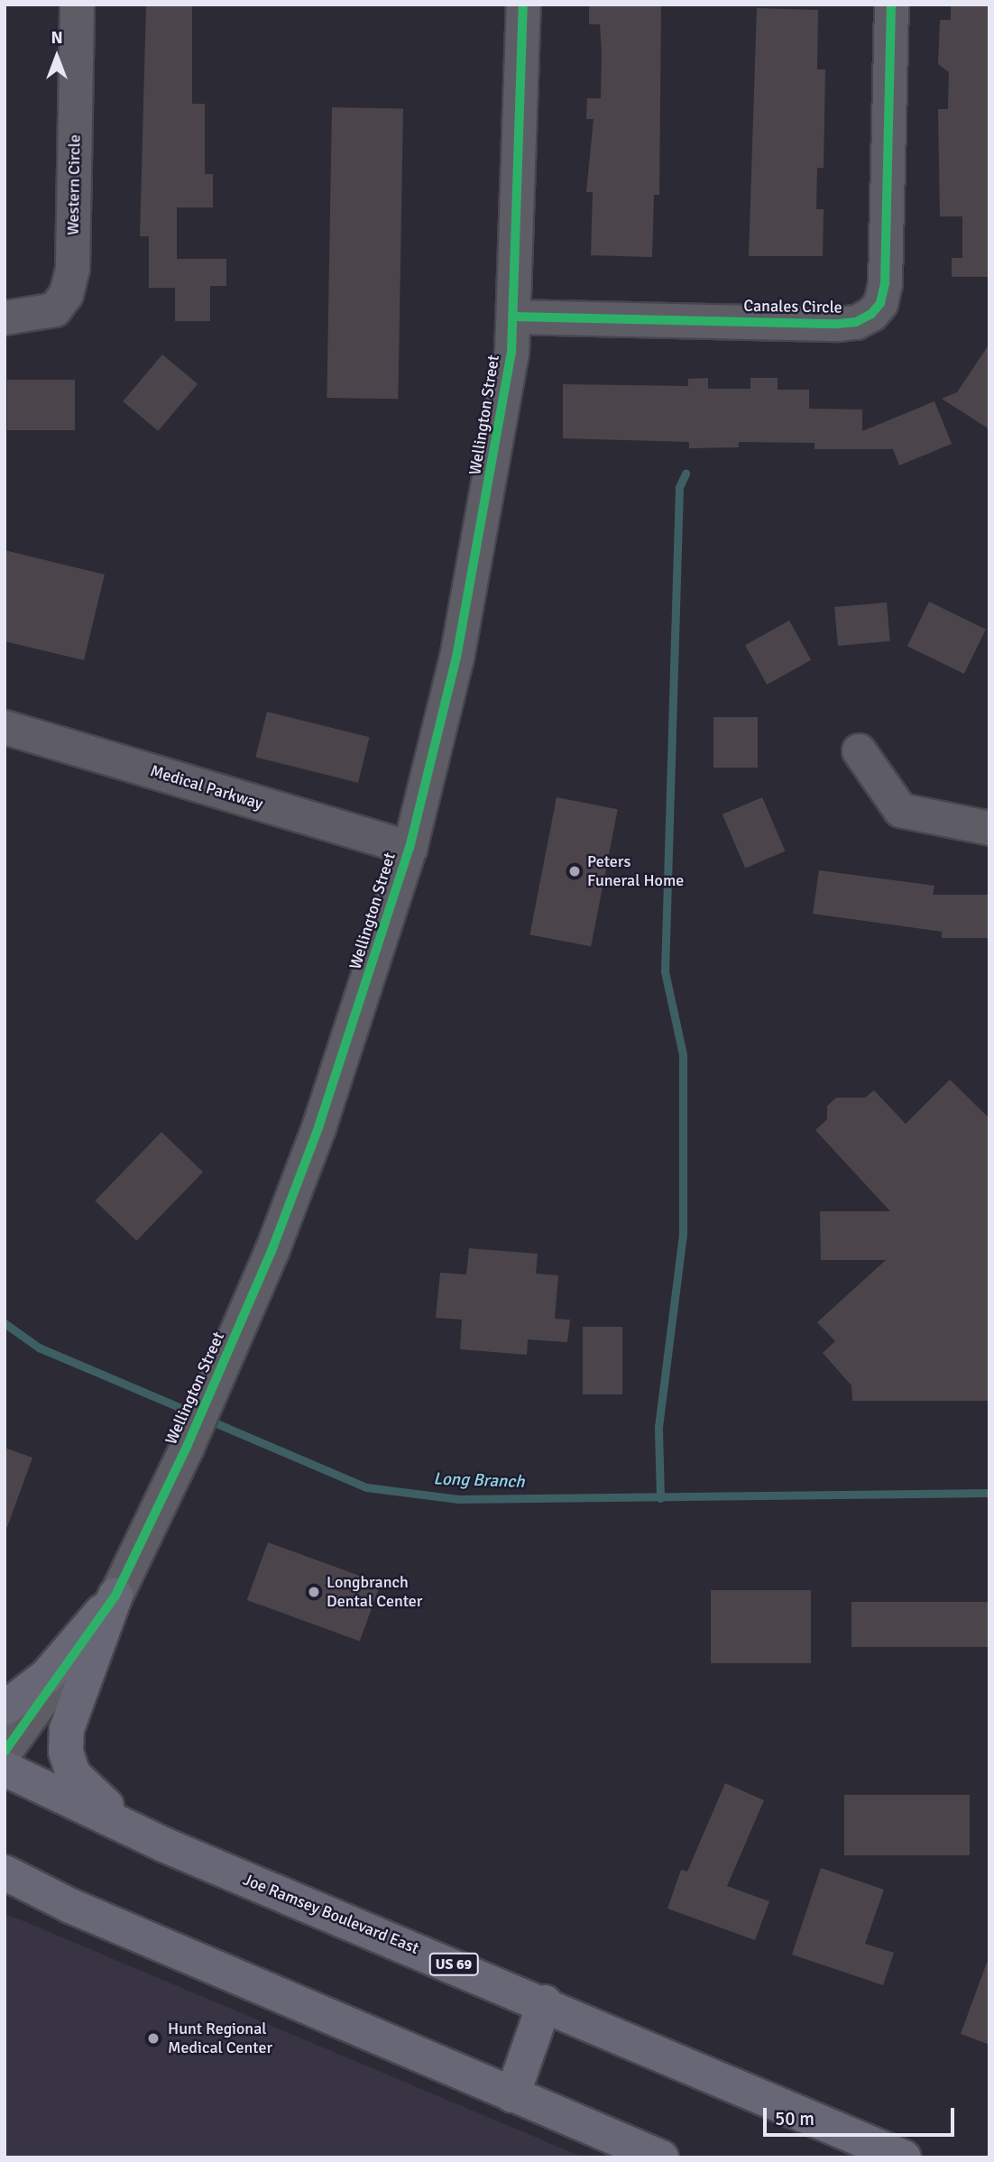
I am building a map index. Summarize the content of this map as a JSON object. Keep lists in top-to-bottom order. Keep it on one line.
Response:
{"streets":{"highway":["Joe Ramsey Boulevard East","US 69"],"street":["Western Circle","Canales Circle","Wellington Street","Medical Parkway"]},"crossings":[["Canales Circle","Wellington Street"],["Wellington Street","Medical Parkway"]],"water":["Long Branch"],"places":["Peters Funeral Home","Longbranch Dental Center","Hunt Regional Medical Center"],"scale_bar":"50 m","north":"top"}
